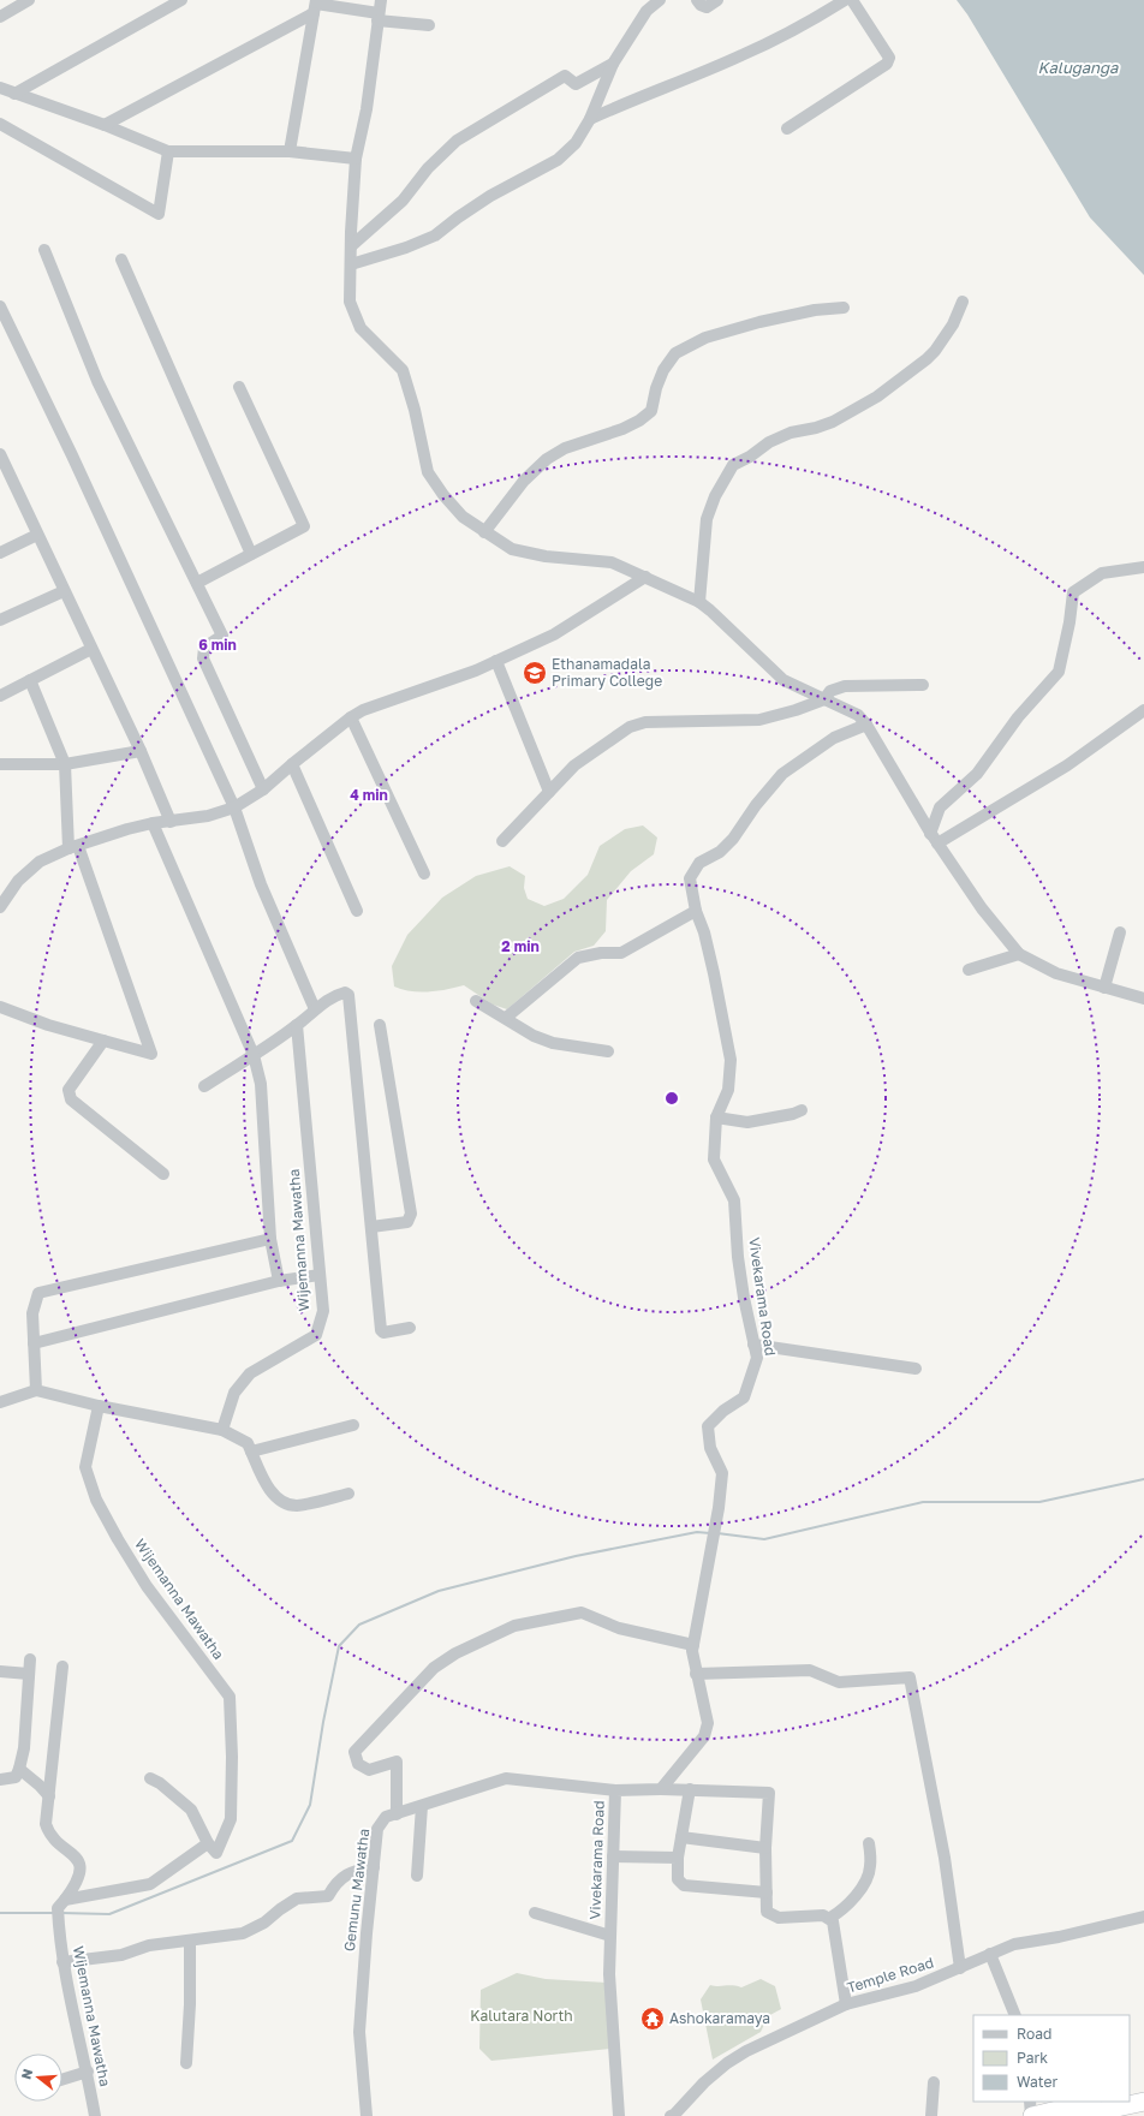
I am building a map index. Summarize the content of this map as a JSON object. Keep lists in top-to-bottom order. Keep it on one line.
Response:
{"streets":{"street":["Wijemanna Mawatha","Vivekarama Road","Gemunu Mawatha","Temple Road"]},"crossings":[["Vivekarama Road","Gemunu Mawatha"]],"water":["Kaluganga"],"parks":["Kalutara North"],"places":{"school or university":["Ethanamadala Primary College"],"temple":["Ashokaramaya"]},"legend":["Road","Park","Water"],"north":"left","rings":["6 min","4 min","2 min"]}
